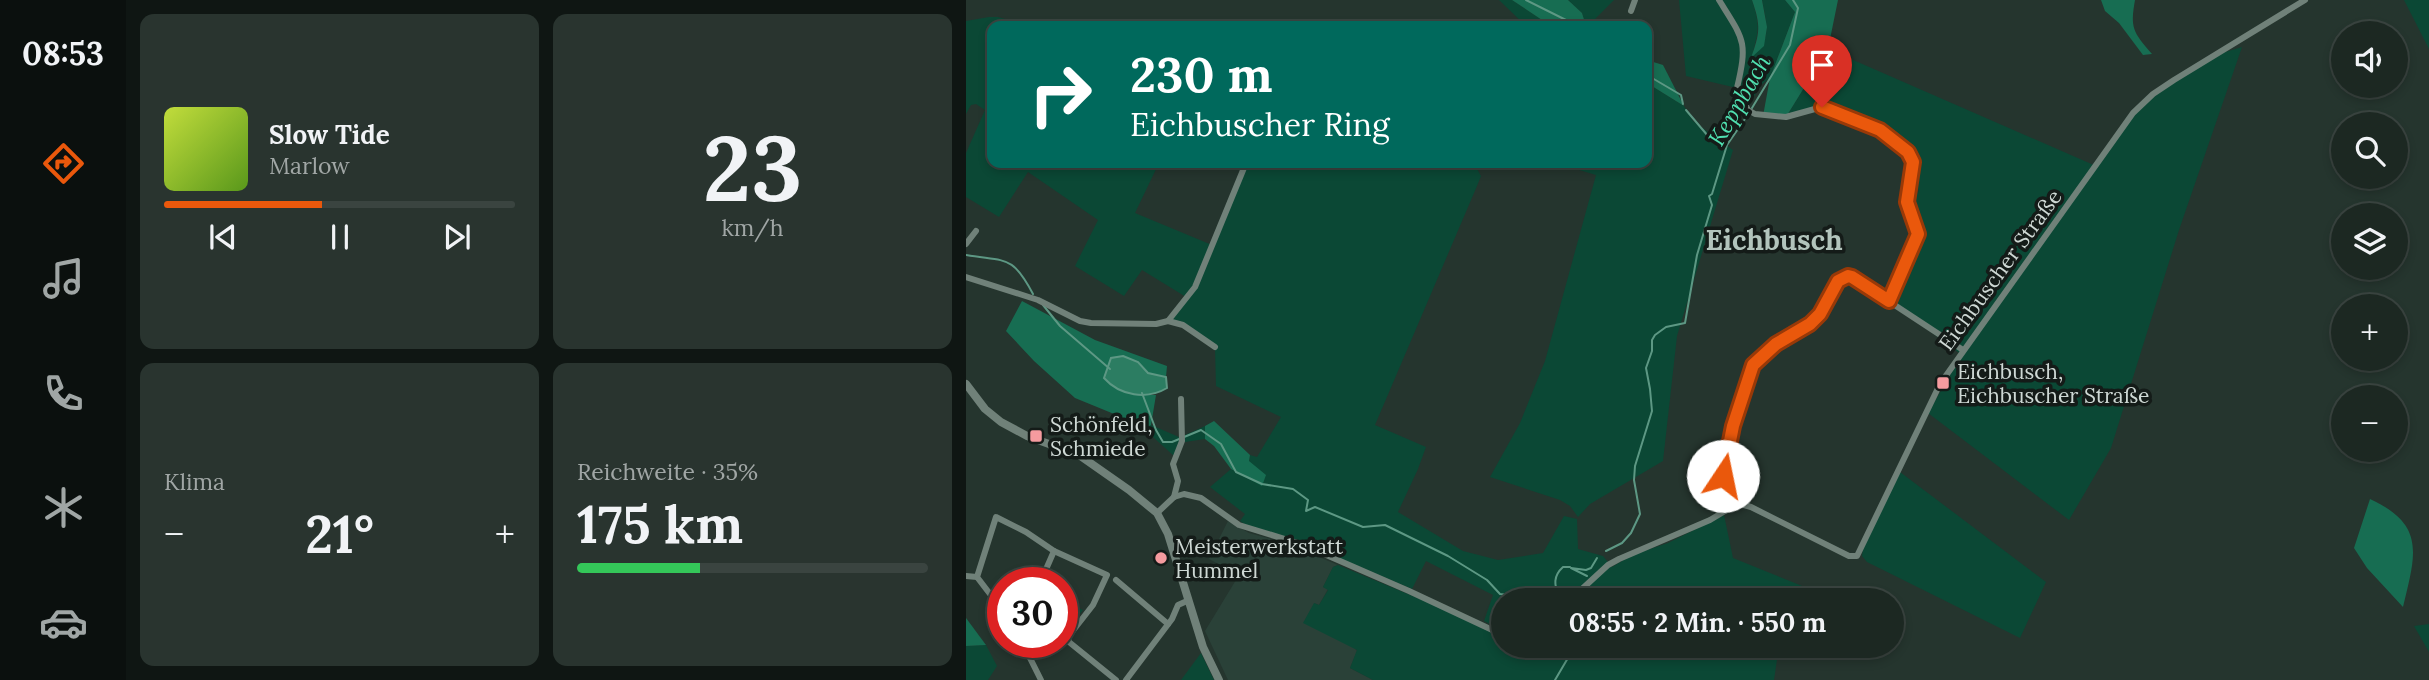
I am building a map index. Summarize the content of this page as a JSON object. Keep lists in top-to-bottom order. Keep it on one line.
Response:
{"streets":{"street":["Eichbuscher Straße"]},"districts":["Eichbusch"],"water":["Keppbach"],"places":{"transit":["Eichbusch, Eichbuscher Straße","Schönfeld, Schmiede"],"other":["Meisterwerkstatt Hummel"]},"page":{"tabs":"08:53","tile":[["23","km/h"],"Klima",["Reichweite · 35%","175 km"]],"map_buttons":["+","−"],"turn":["230 m","Eichbuscher Ring"],"song":["Slow Tide","Marlow"],"heat":["−","21°","+"],"limit":"30","trip":"08:55 · 2 Min. · 550 m"}}
